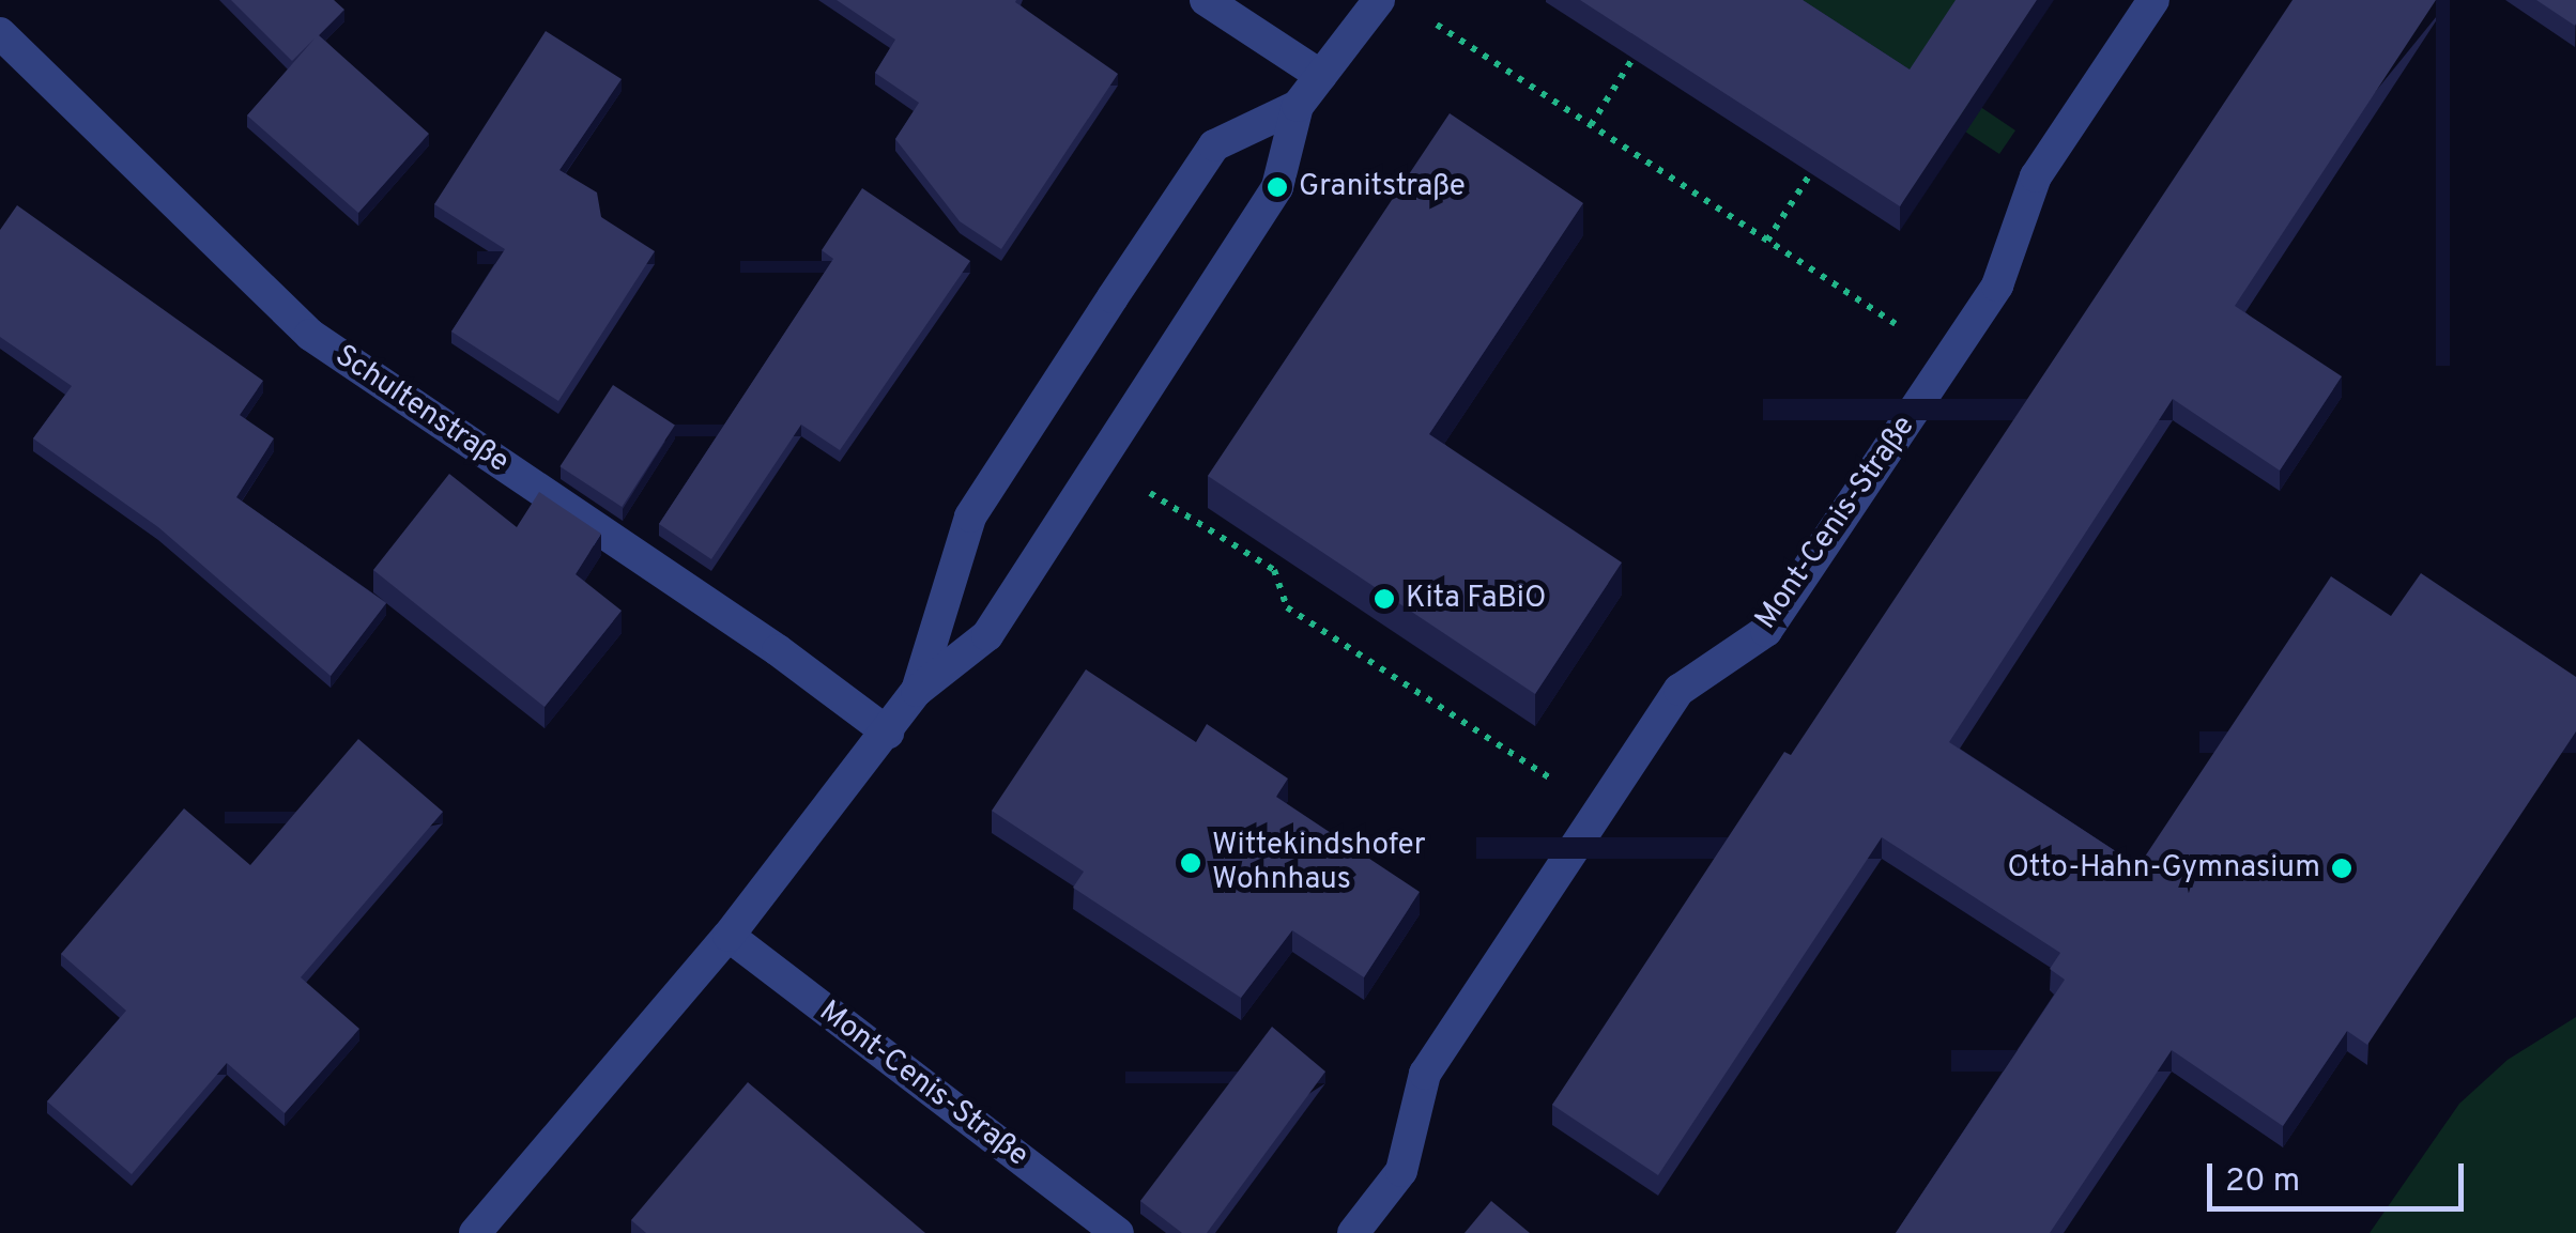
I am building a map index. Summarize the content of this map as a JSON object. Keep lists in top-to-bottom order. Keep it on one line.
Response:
{"streets":{"street":["Schultenstraße","Mont-Cenis-Straße"]},"places":["Granitstraße","Kita FaBiO","Wittekindshofer Wohnhaus","Otto-Hahn-Gymnasium"],"scale_bar":"20 m"}
